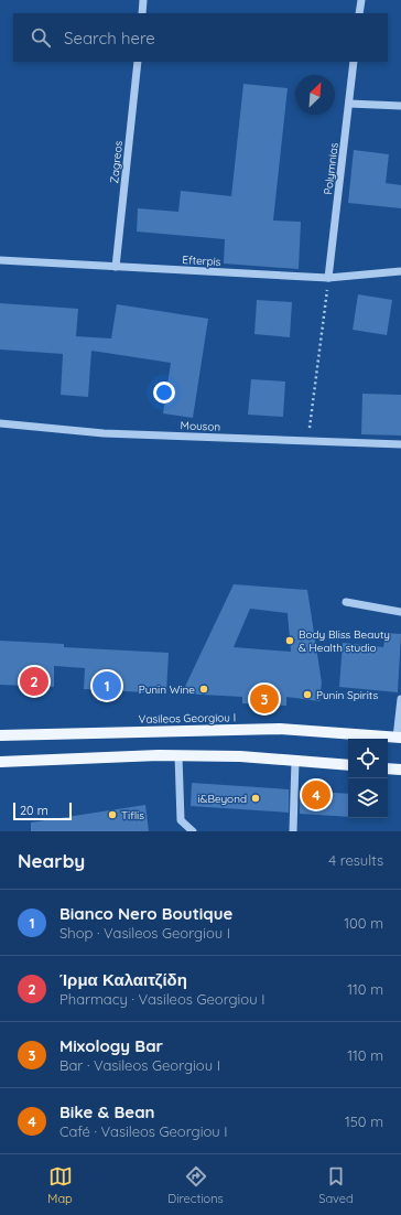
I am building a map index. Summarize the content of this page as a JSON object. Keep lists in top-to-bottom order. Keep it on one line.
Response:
{"streets":{"main road":["Vasileos Georgiou I"],"street":["Zagreos","Polymnias","Efterpis","Mouson"]},"crossings":[["Zagreos","Efterpis"],["Polymnias","Efterpis"]],"places":["Body Bliss Beauty & Health studio","Punin Wine","Punin Spirits","i&Beyond","Tiflis"],"scale_bar":"20 m","north":"top right","page":{"search":"Search here","pins":["2","1","3","4"],"scale":"20 m","heading":["Nearby","4 results"],"list":[{"mark":"1","name":"Bianco Nero Boutique","note":"Shop · Vasileos Georgiou I","value":"100 m"},{"mark":"2","name":"Ίρμα Καλαιτζίδη","note":"Pharmacy · Vasileos Georgiou I","value":"110 m"},{"mark":"3","name":"Mixology Bar","note":"Bar · Vasileos Georgiou I","value":"110 m"},{"mark":"4","name":"Bike & Bean","note":"Café · Vasileos Georgiou I","value":"150 m"}],"nav":["Map","Directions","Saved"]}}
